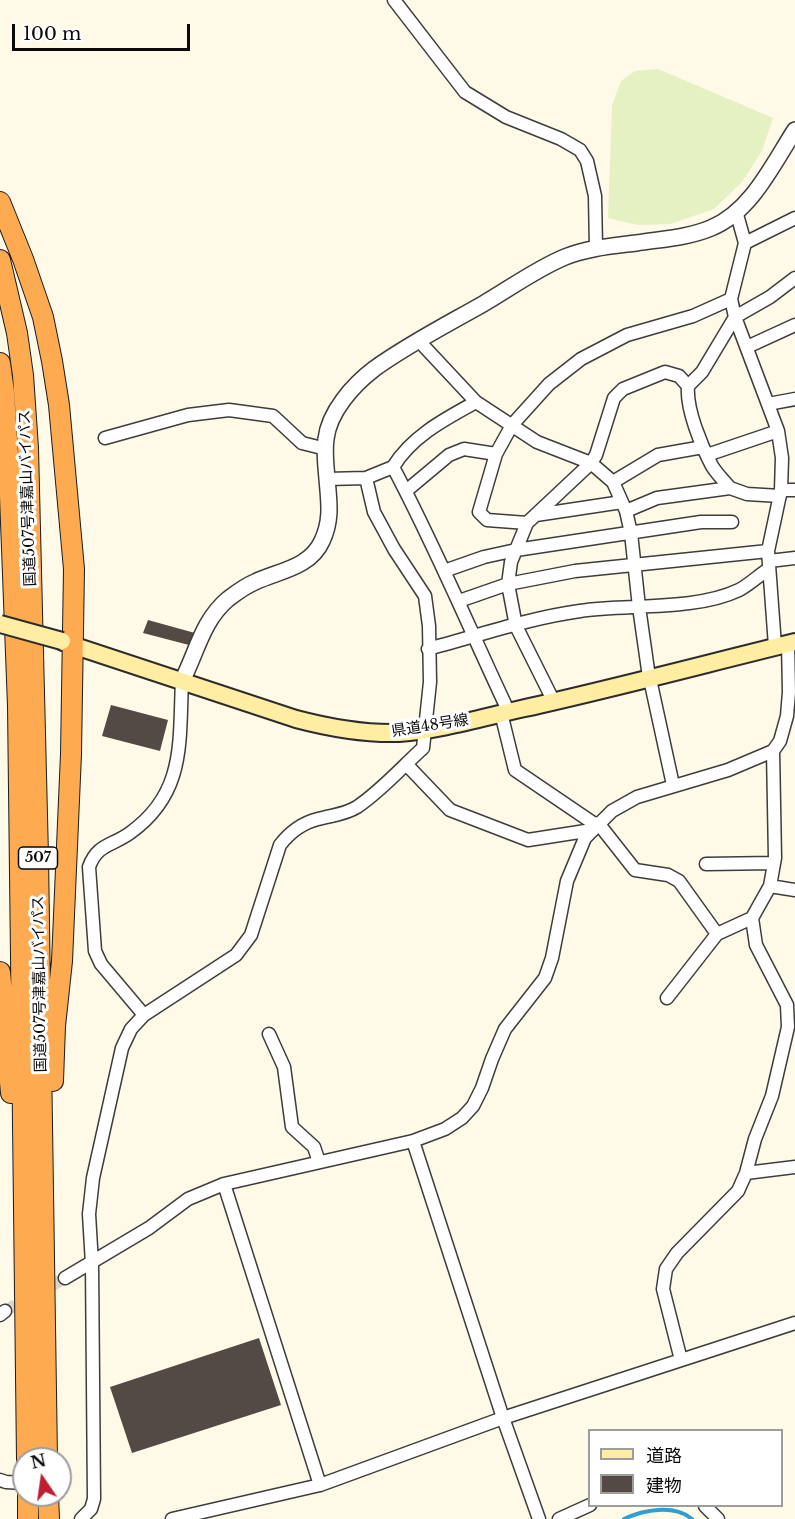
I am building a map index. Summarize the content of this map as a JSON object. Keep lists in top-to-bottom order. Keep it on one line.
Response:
{"streets":{"highway":["国道507号津嘉山バイパス","507"],"main road":["県道48号線"]},"legend":["道路","建物"],"scale_bar":"100 m","north":"top"}
